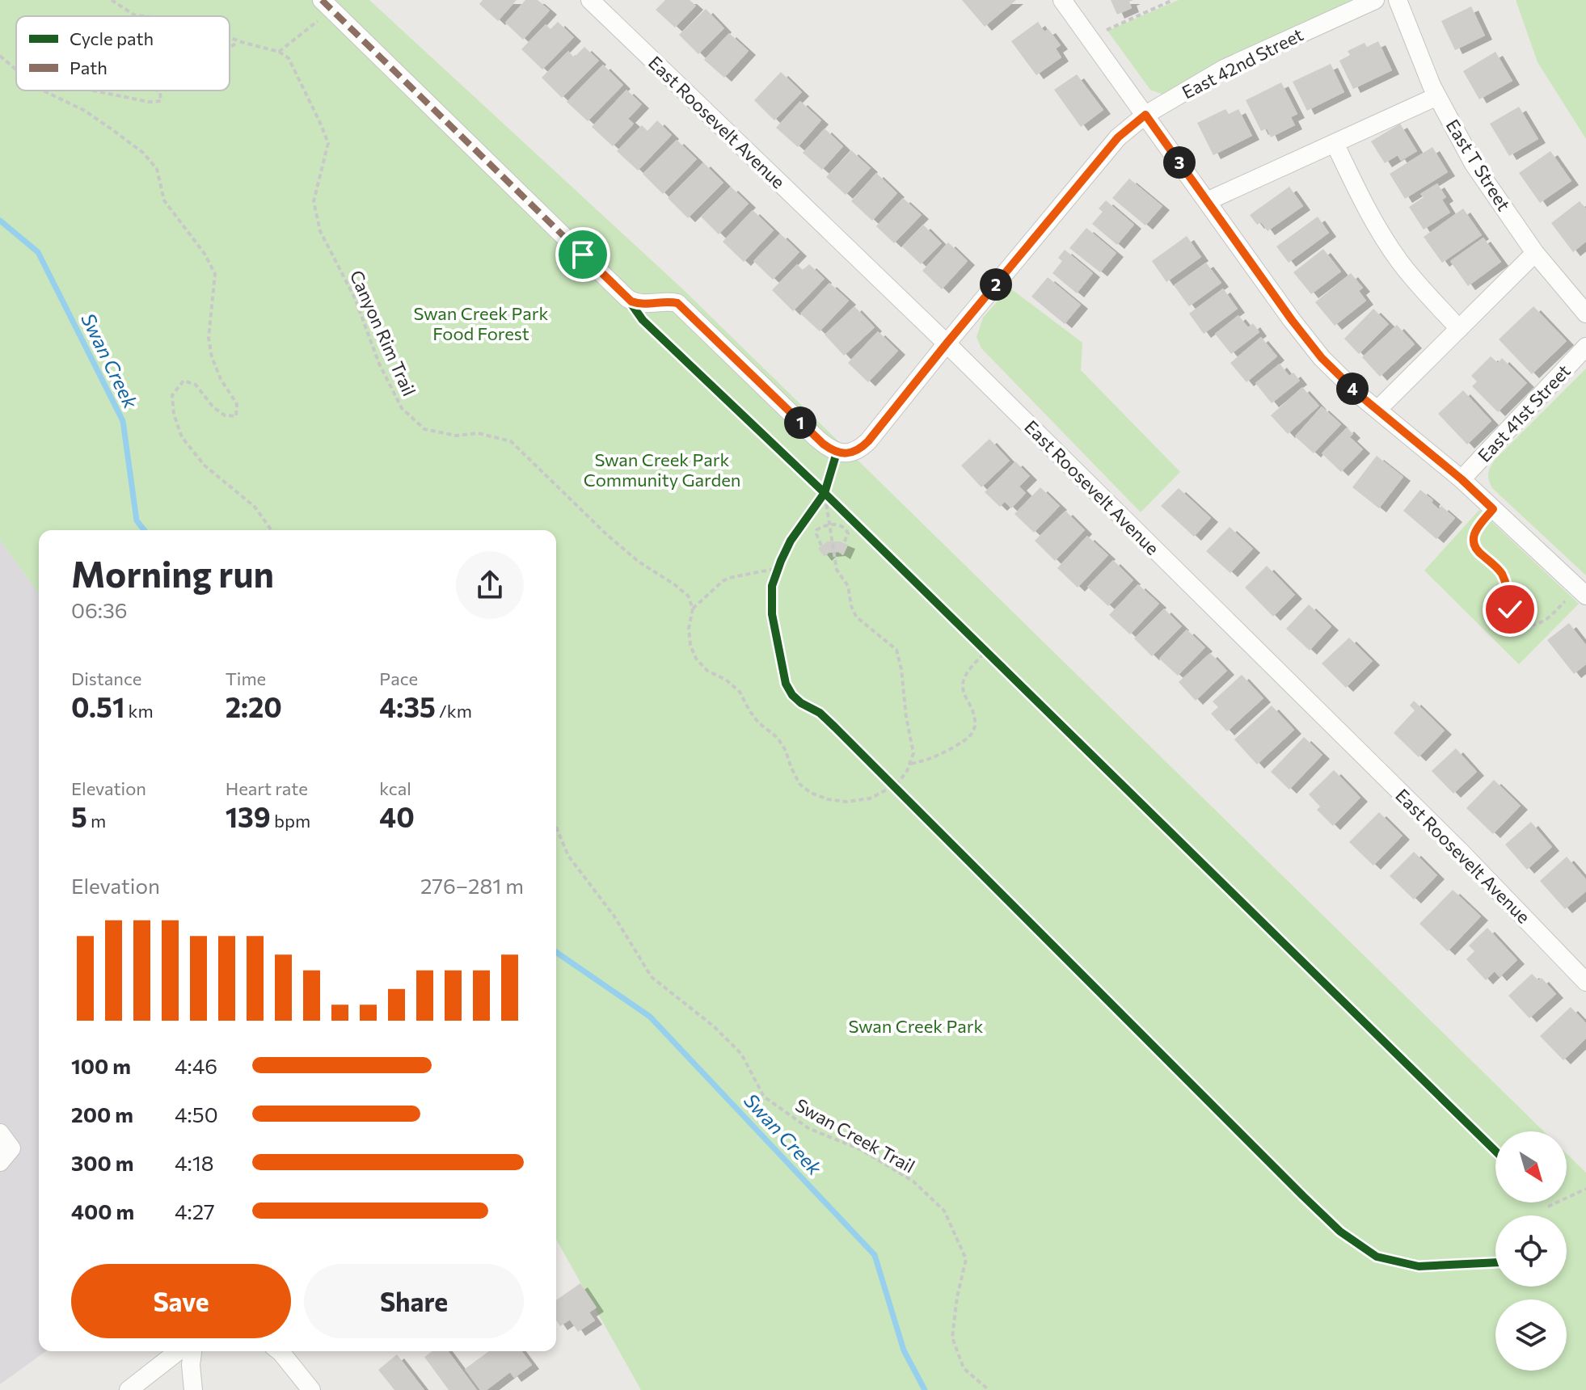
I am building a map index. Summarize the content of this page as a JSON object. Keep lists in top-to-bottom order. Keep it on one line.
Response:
{"streets":{"street":["East 42nd Street","East Roosevelt Avenue","East T Street","East 41st Street"],"path":["Canyon Rim Trail","Swan Creek Trail"]},"crossings":[["East 42nd Street","East Roosevelt Avenue"]],"water":["Swan Creek"],"parks":["Swan Creek Park Food Forest","Swan Creek Park Community Garden","Swan Creek Park"],"legend":["Cycle path","Path"],"north":"bottom right","page":{"pins":["3","2","4","1"],"heading":["Morning run","06:36"],"stats":[["Distance","0.51 km"],["Time","2:20"],["Pace","4:35 /km"],["Elevation","5 m"],["Heart rate","139 bpm"],["kcal","40"]],"chart":["Elevation","276–281 m"],"list":[{"name":"100 m","note":"4:46"},{"name":"200 m","note":"4:50"},{"name":"300 m","note":"4:18"},{"name":"400 m","note":"4:27"}],"buttons":["Save","Share"]}}
